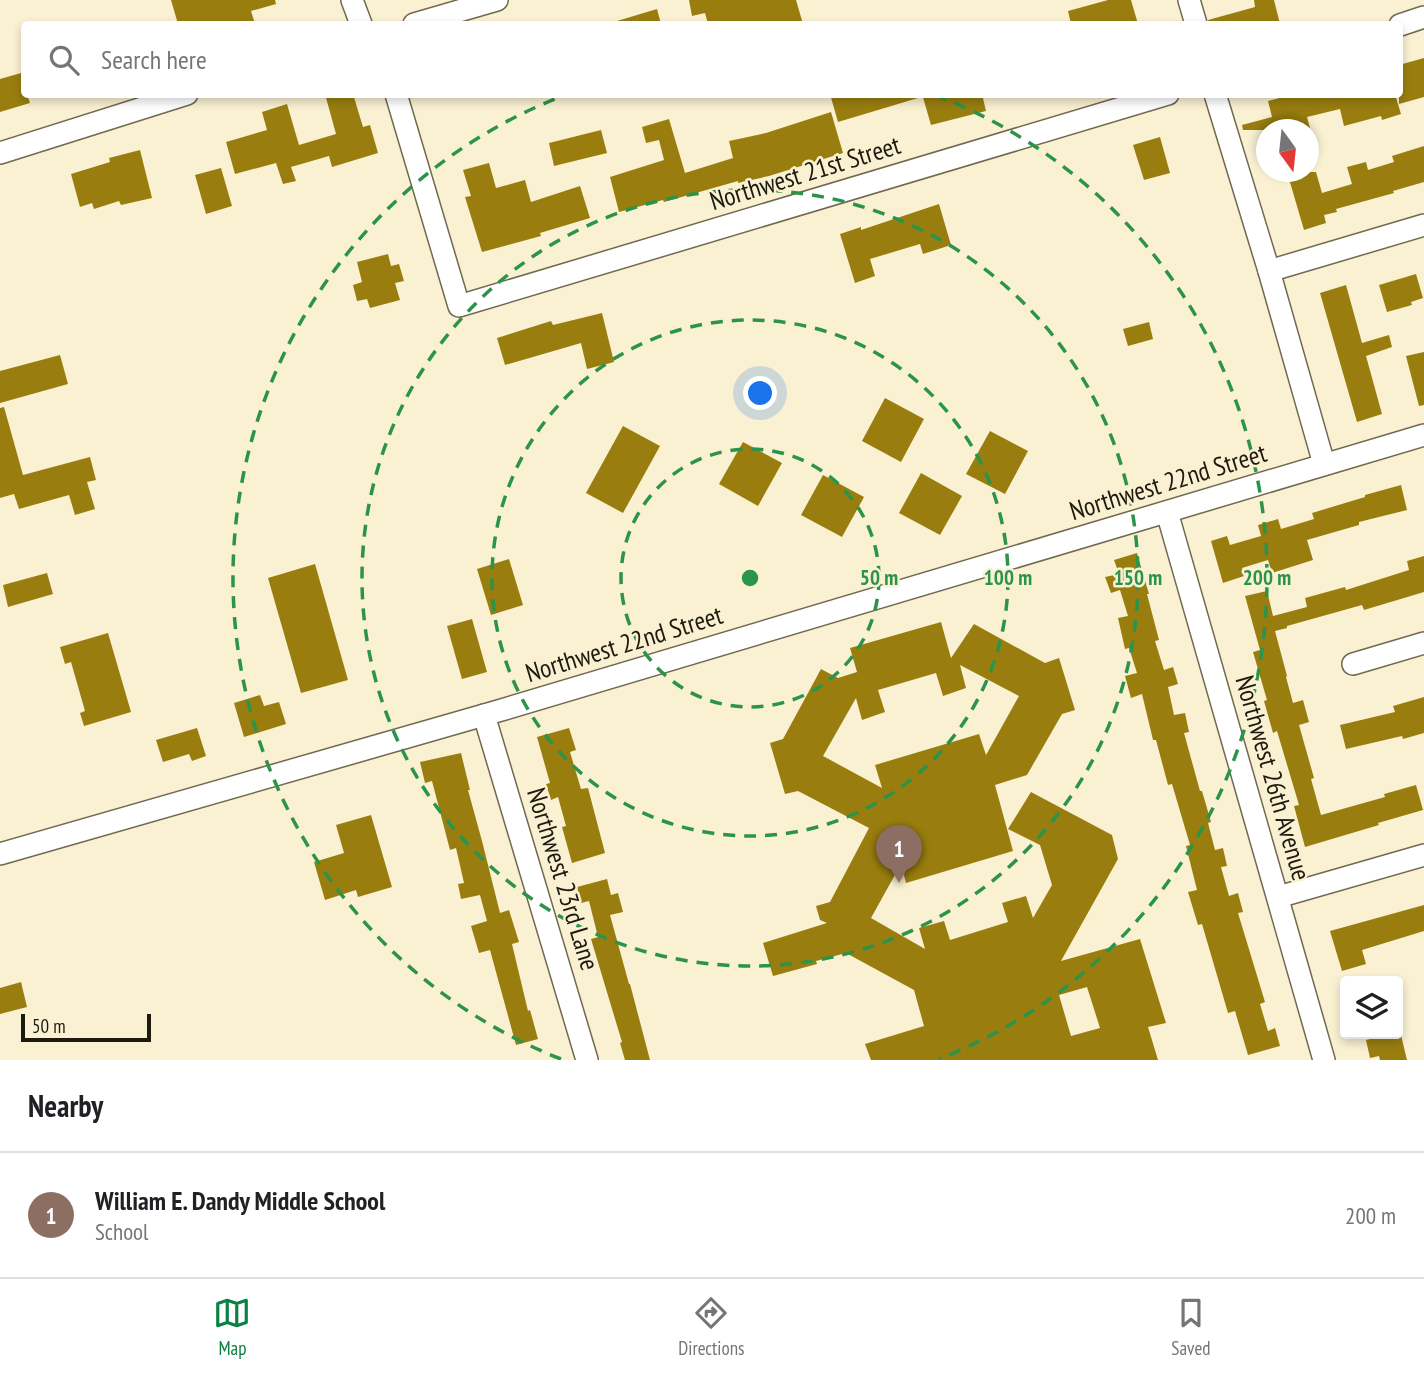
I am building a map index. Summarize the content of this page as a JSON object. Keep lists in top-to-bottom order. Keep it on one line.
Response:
{"streets":{"street":["Northwest 21st Street","Northwest 22nd Street","Northwest 26th Avenue","Northwest 23rd Lane"]},"crossings":[["Northwest 22nd Street","Northwest 26th Avenue"],["Northwest 22nd Street","Northwest 23rd Lane"]],"scale_bar":"50 m","north":"bottom","page":{"search":"Search here","pins":"1","scale":"50 m","heading":"Nearby","list":[{"mark":"1","name":"William E. Dandy Middle School","note":"School","value":"200 m"}],"nav":["Map","Directions","Saved"]},"rings":["50 m","100 m","150 m","200 m"]}
